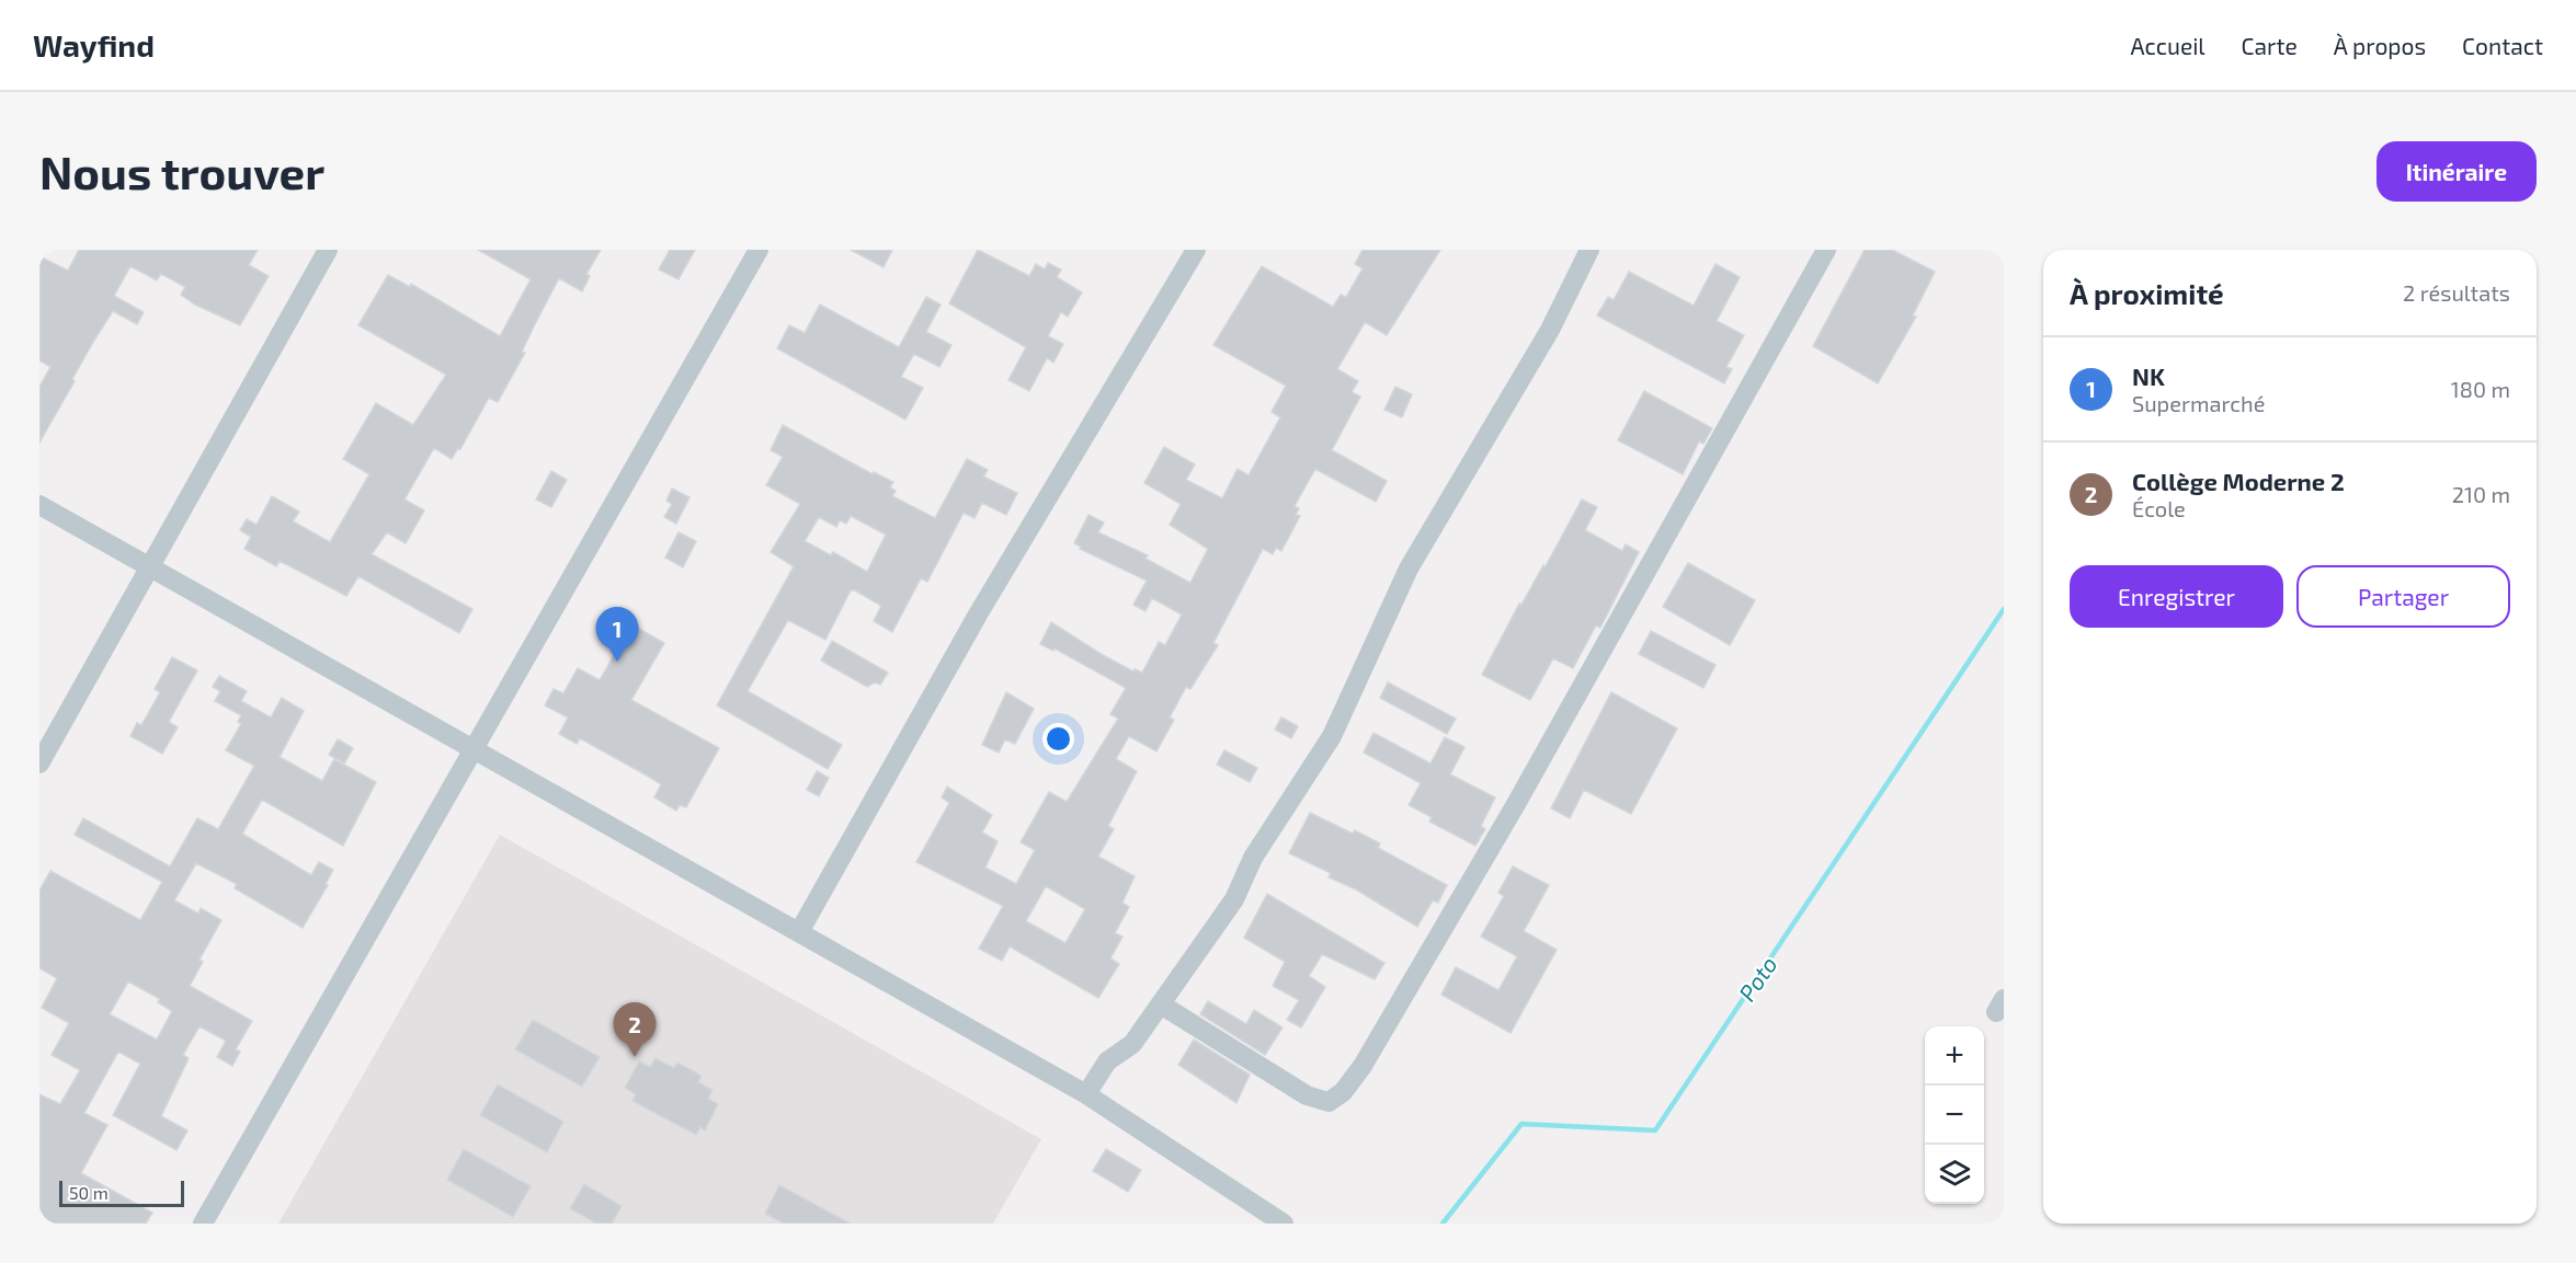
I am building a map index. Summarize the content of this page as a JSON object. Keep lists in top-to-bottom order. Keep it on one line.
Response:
{"water":["Poto"],"scale_bar":"50 m","page":{"header":"Wayfind","nav":["Accueil","Carte","À propos","Contact"],"buttons":["Itinéraire",["Enregistrer","Partager"]],"title":"Nous trouver","heading":["À proximité","2 résultats"],"list":[{"mark":"1","name":"NK","note":"Supermarché","value":"180 m"},{"mark":"2","name":"Collège Moderne 2","note":"École","value":"210 m"}],"pins":["1","2"],"map_buttons":["+","−"],"scale":"50 m"}}
